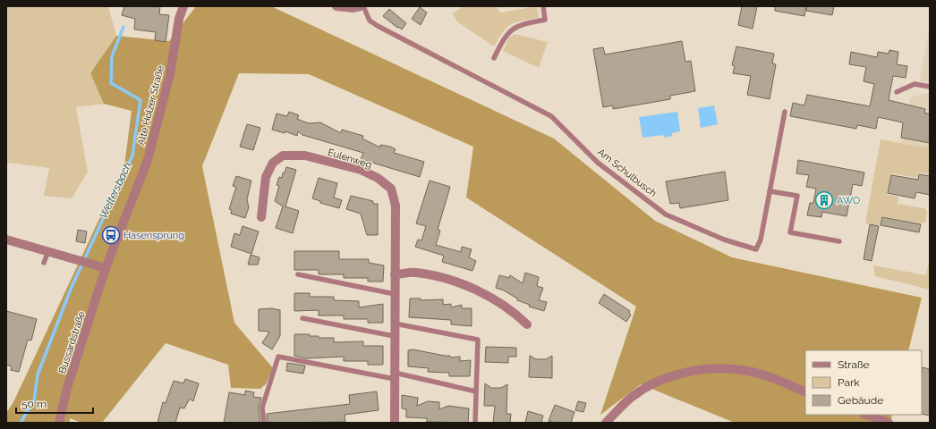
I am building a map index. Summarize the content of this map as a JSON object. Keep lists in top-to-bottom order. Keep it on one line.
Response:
{"streets":{"street":["Alte Holzer Straße","Eulenweg","Bussardstraße"],"lane":["Am Schulbusch"]},"crossings":[["Alte Holzer Straße","Bussardstraße"]],"water":["Weltersbach"],"places":{"building":["AWO"],"bus stop":["Hasensprung"]},"legend":["Straße","Park","Gebäude"],"scale_bar":"50 m"}
